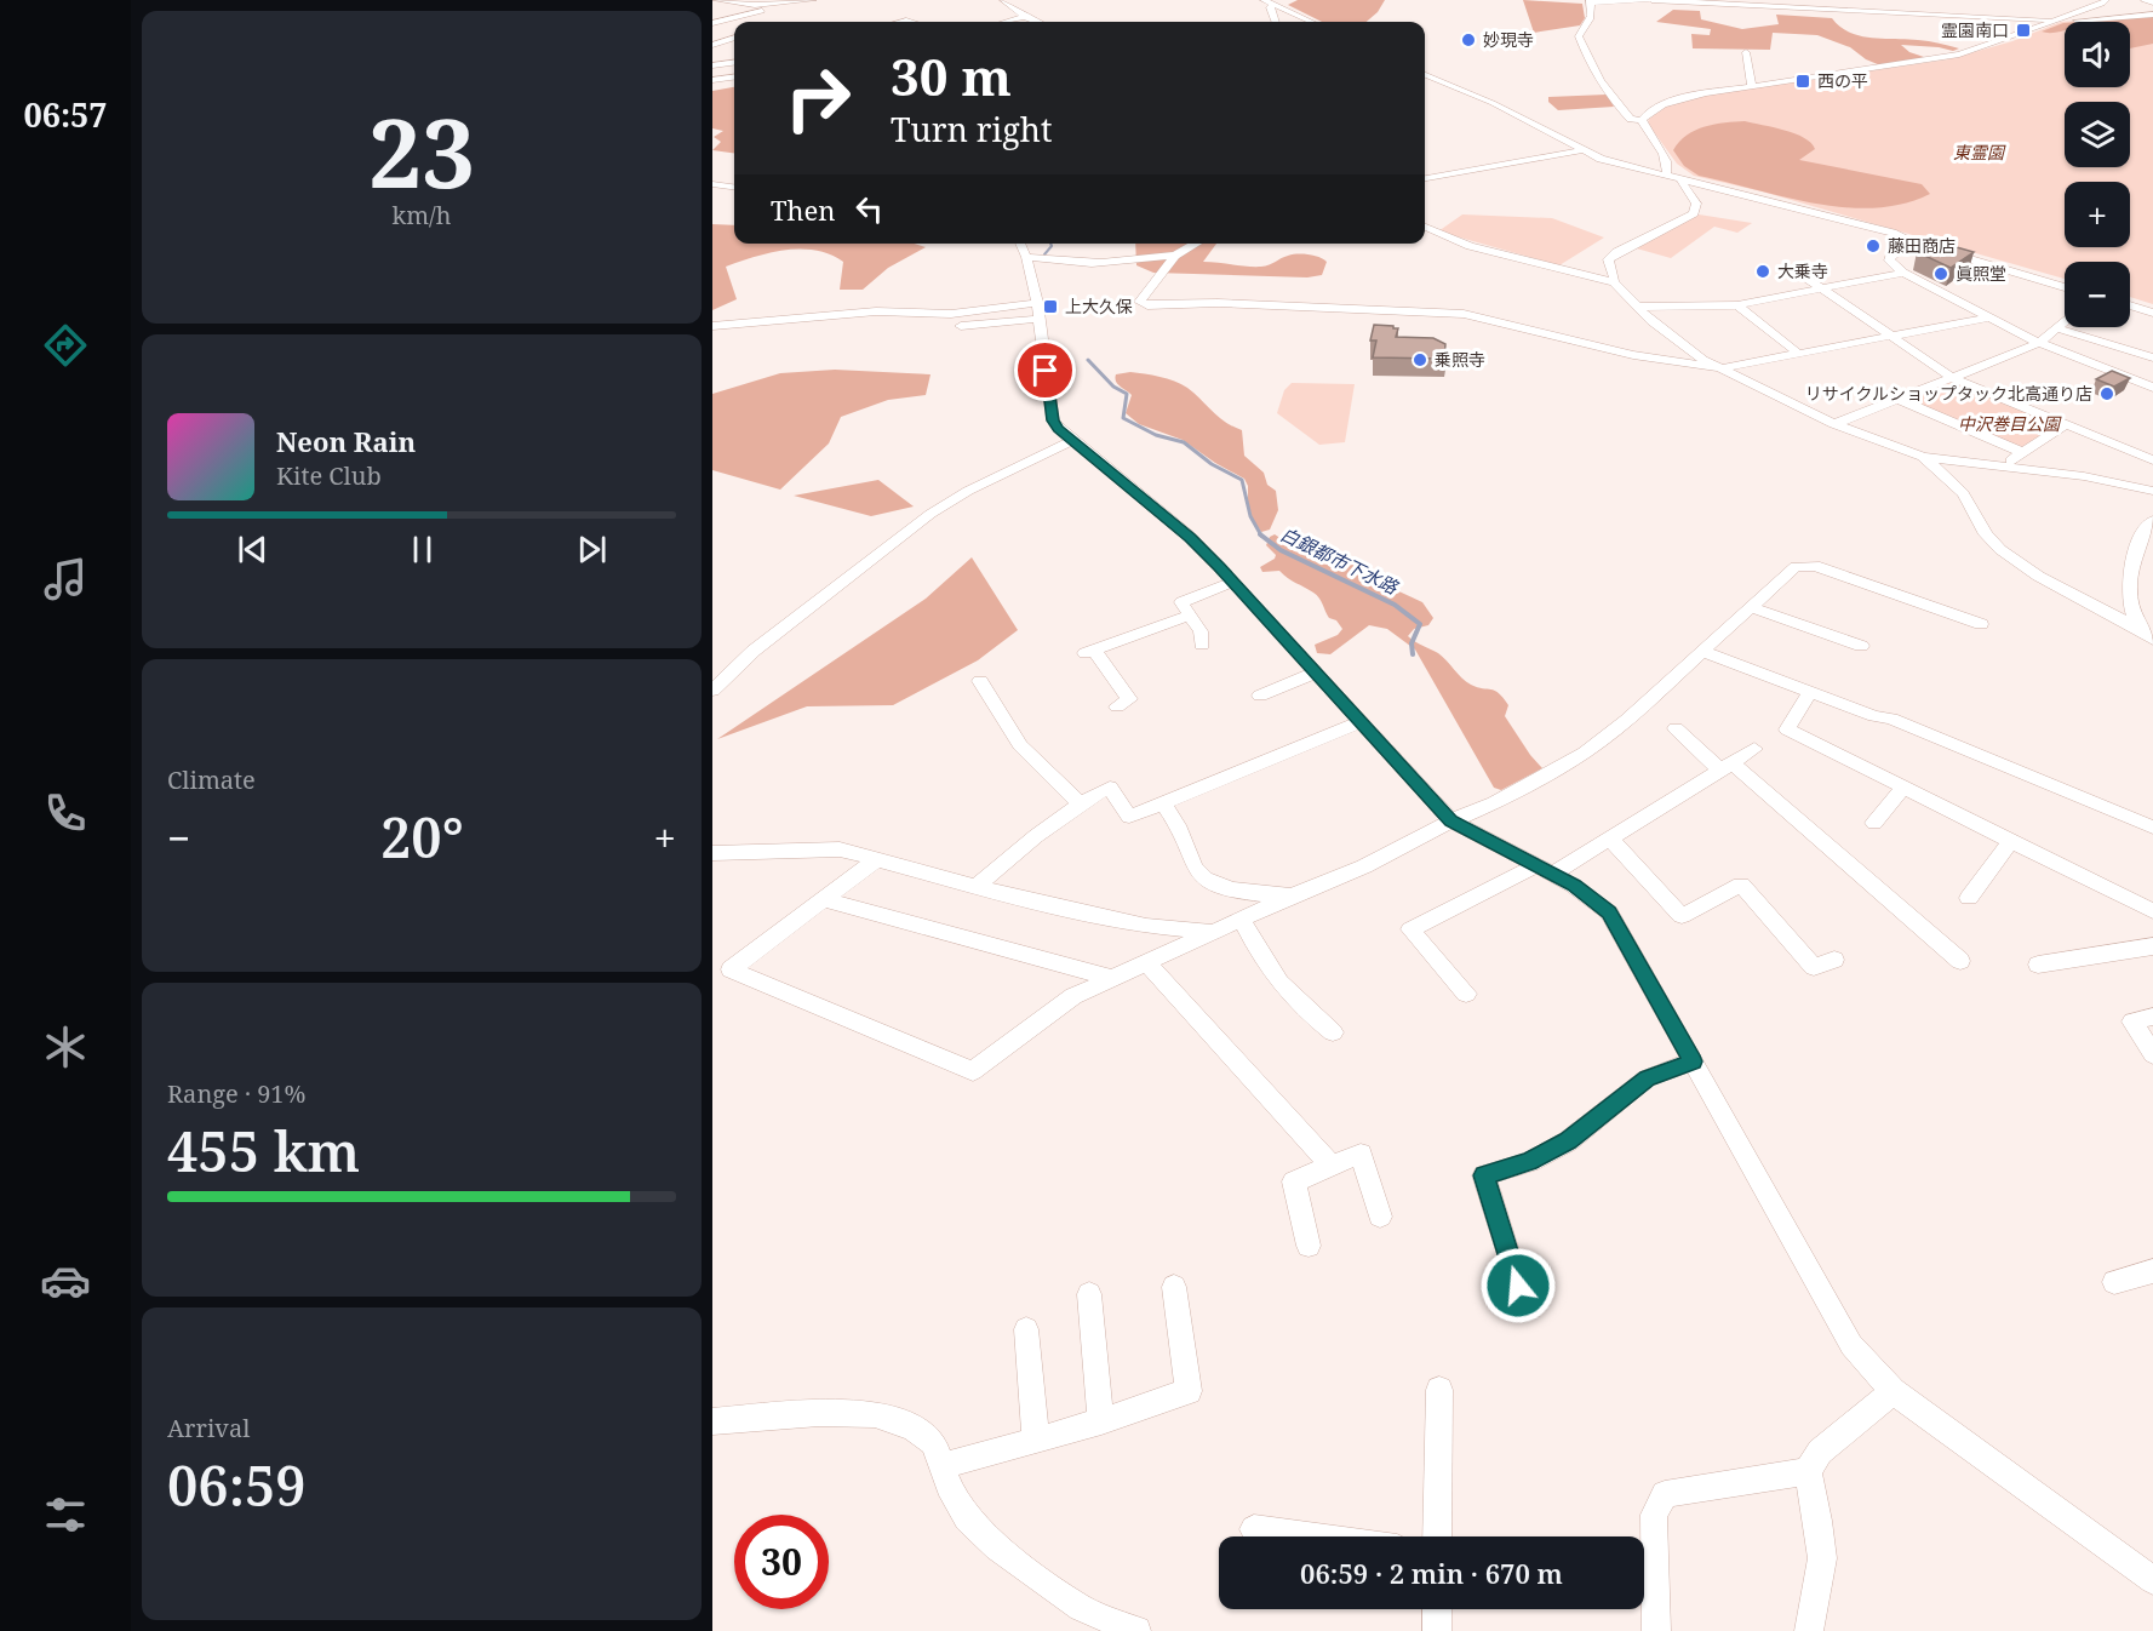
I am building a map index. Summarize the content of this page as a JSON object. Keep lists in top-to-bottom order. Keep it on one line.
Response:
{"water":["白銀都市下水路"],"parks":["東霊園","中沢巻目公園"],"places":{"transit":["霊園南口","西の平","上大久保"],"other":["妙現寺","藤田商店","大乗寺","眞照堂","乗照寺","リサイクルショップタック北高通り店"]},"page":{"tabs":"06:57","tile":[["23","km/h"],"Climate",["Range · 91%","455 km"],["Arrival","06:59"]],"map_buttons":["+","−"],"turn":["30 m","Turn right"],"then":"Then","song":["Neon Rain","Kite Club"],"heat":["−","20°","+"],"limit":"30","trip":"06:59 · 2 min · 670 m"}}
